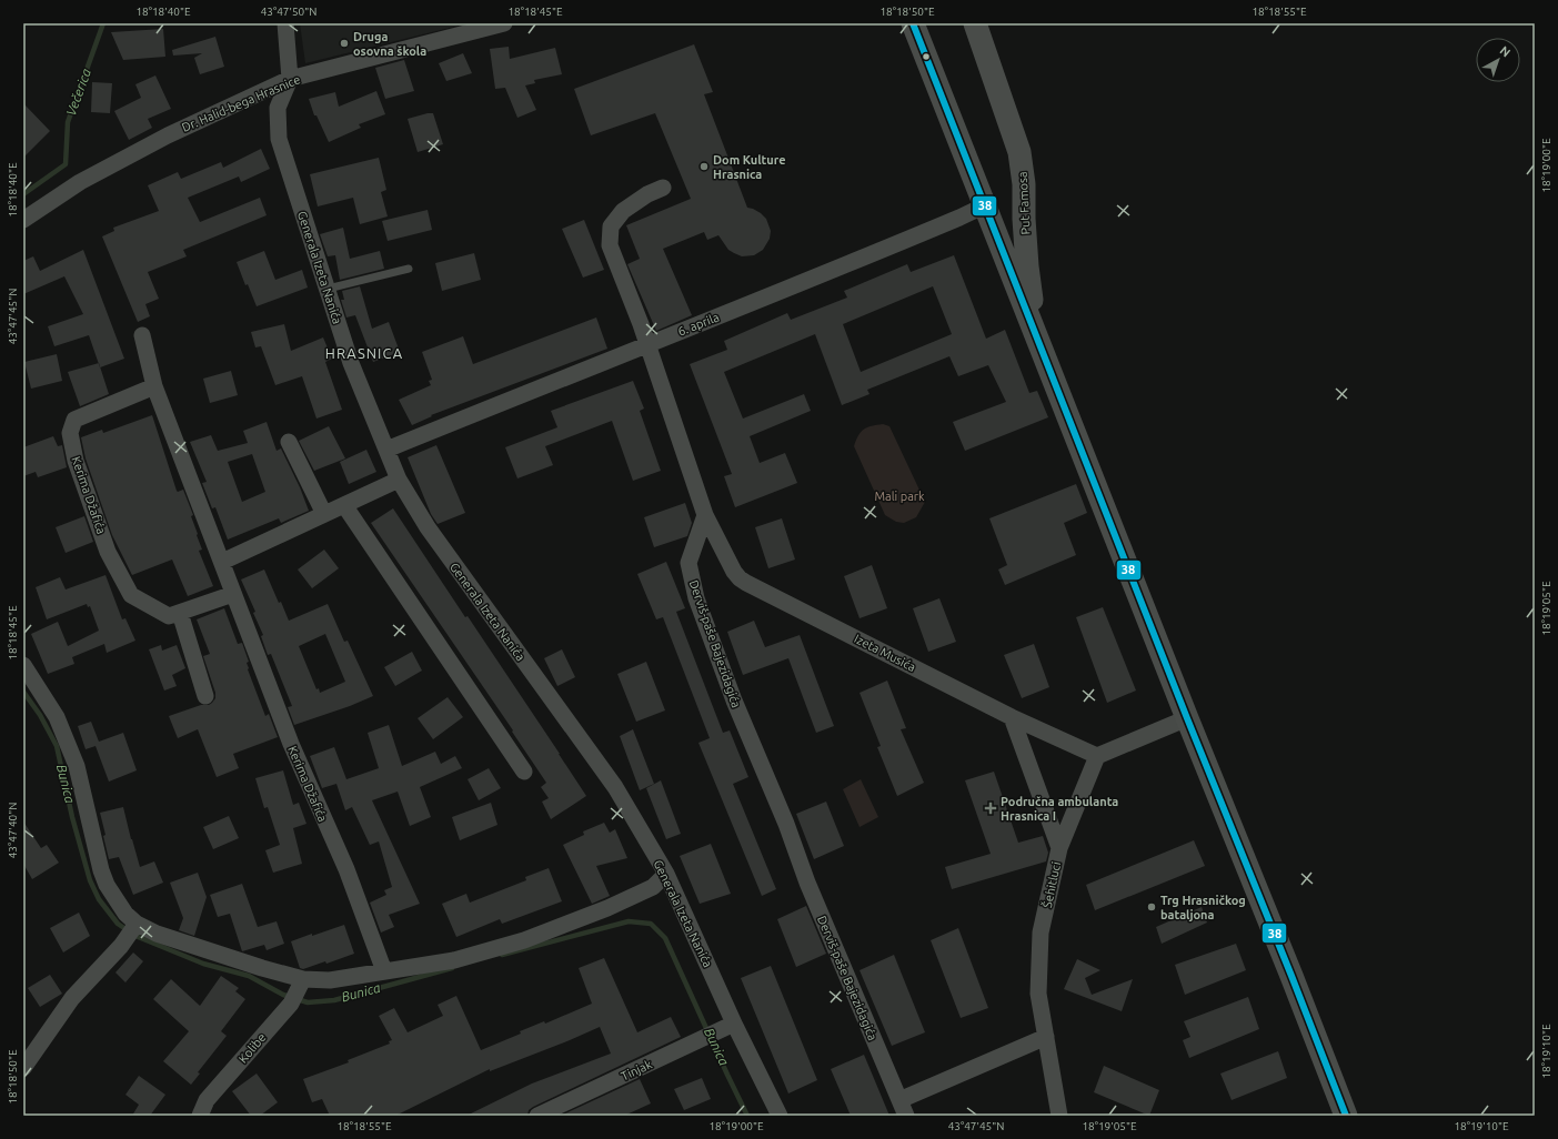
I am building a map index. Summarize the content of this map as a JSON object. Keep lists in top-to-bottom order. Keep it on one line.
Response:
{"streets":{"main road":["Put Famosa"],"street":["Dr. Halid-bega Hrasnice","Generala Izeta Nanića","6. aprila","Kerima Džafića","Derviš-paše Bajezidagića","Izeta Musića","Šehitluci","Kolibe","Tinjak"]},"crossings":[["Dr. Halid-bega Hrasnice","Generala Izeta Nanića"],["Put Famosa","6. aprila"],["Generala Izeta Nanića","6. aprila"],["Generala Izeta Nanića","Tinjak"],["Derviš-paše Bajezidagića","Izeta Musića"],["Izeta Musića","Šehitluci"]],"districts":["HRASNICA"],"water":["Večerica","Bunica"],"parks":["Mali park"],"places":{"other":["Druga osovna škola","Dom Kulture Hrasnica","Trg Hrasničkog bataljona"],"health":["Područna ambulanta Hrasnica I"]},"lines":["transit line 38"],"north":"top right","coordinates":["18°18'40\"E","43°47'50\"N","18°18'45\"E","18°18'50\"E","18°18'55\"E","18°19'00\"E","43°47'45\"N","18°19'05\"E","43°47'40\"N","18°19'10\"E"]}
